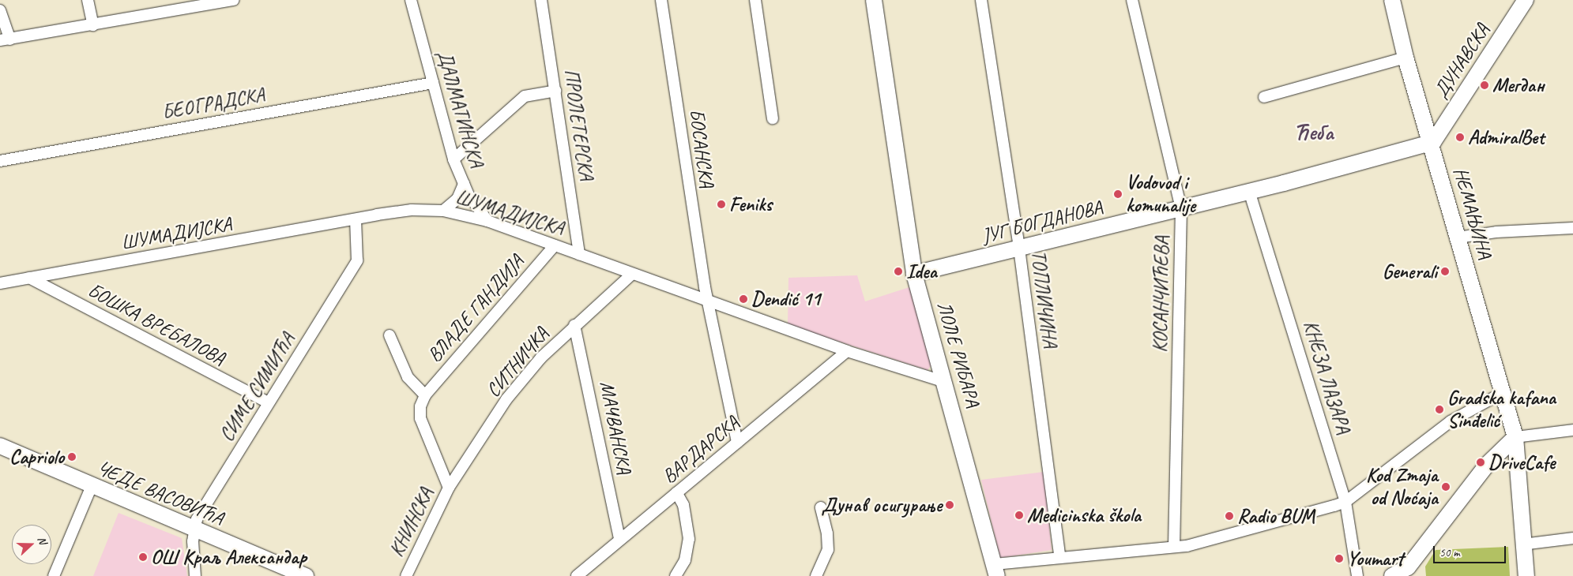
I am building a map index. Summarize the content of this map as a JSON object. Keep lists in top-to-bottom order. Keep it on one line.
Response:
{"streets":{"street":["ДУНАВСКА","БЕОГРАДСКА","ДАЛМАТИНСКА","ПРОЛЕТЕРСКА","БОСАНСКА","ШУМАДИЈСКА","НЕМАЊИНА","ЈУГ БОГДАНОВА","КОСАНЧИЋЕВА","ТОПЛИЧИНА","ВЛАДЕ ГАНДИЈА","БОШКА ВРЕБАЛОВА","ЛОЛЕ РИБАРА","СИТНИЧКА","КНЕЗА ЛАЗАРА","СИМЕ СИМИЋА","МАЧВАНСКА","ВАРДАРСКА","ЧЕДЕ ВАСОВИЋА","КНИНСКА"]},"crossings":[["ДУНАВСКА","НЕМАЊИНА"],["ДУНАВСКА","ЈУГ БОГДАНОВА"],["БЕОГРАДСКА","ДАЛМАТИНСКА"],["ДАЛМАТИНСКА","ШУМАДИЈСКА"],["ПРОЛЕТЕРСКА","ШУМАДИЈСКА"],["БОСАНСКА","ШУМАДИЈСКА"],["БОСАНСКА","ВАРДАРСКА"],["ШУМАДИЈСКА","ВЛАДЕ ГАНДИЈА"],["ШУМАДИЈСКА","БОШКА ВРЕБАЛОВА"],["ШУМАДИЈСКА","ЛОЛЕ РИБАРА"],["ШУМАДИЈСКА","СИТНИЧКА"],["ШУМАДИЈСКА","СИМЕ СИМИЋА"],["ШУМАДИЈСКА","ВАРДАРСКА"],["НЕМАЊИНА","ЈУГ БОГДАНОВА"],["ЈУГ БОГДАНОВА","КОСАНЧИЋЕВА"],["ЈУГ БОГДАНОВА","ТОПЛИЧИНА"],["ЈУГ БОГДАНОВА","ЛОЛЕ РИБАРА"],["ЈУГ БОГДАНОВА","КНЕЗА ЛАЗАРА"],["ВЛАДЕ ГАНДИЈА","КНИНСКА"],["БОШКА ВРЕБАЛОВА","СИМЕ СИМИЋА"],["СИТНИЧКА","МАЧВАНСКА"],["СИТНИЧКА","КНИНСКА"],["СИМЕ СИМИЋА","ЧЕДЕ ВАСОВИЋА"],["МАЧВАНСКА","ВАРДАРСКА"]],"districts":["Ћеба"],"places":["Мегдан","AdmiralBet","Vodovod i komunalije","Feniks","Idea","Generali","Dendić 11","Gradska kafana Sinđelić","Capriolo","DriveCafe","Kod Zmaja od Noćaja","Дунав осигурање","Medicinska škola","Radio BUM","ОШ Краљ Александар","Youmart"],"scale_bar":"50 m","north":"right"}
